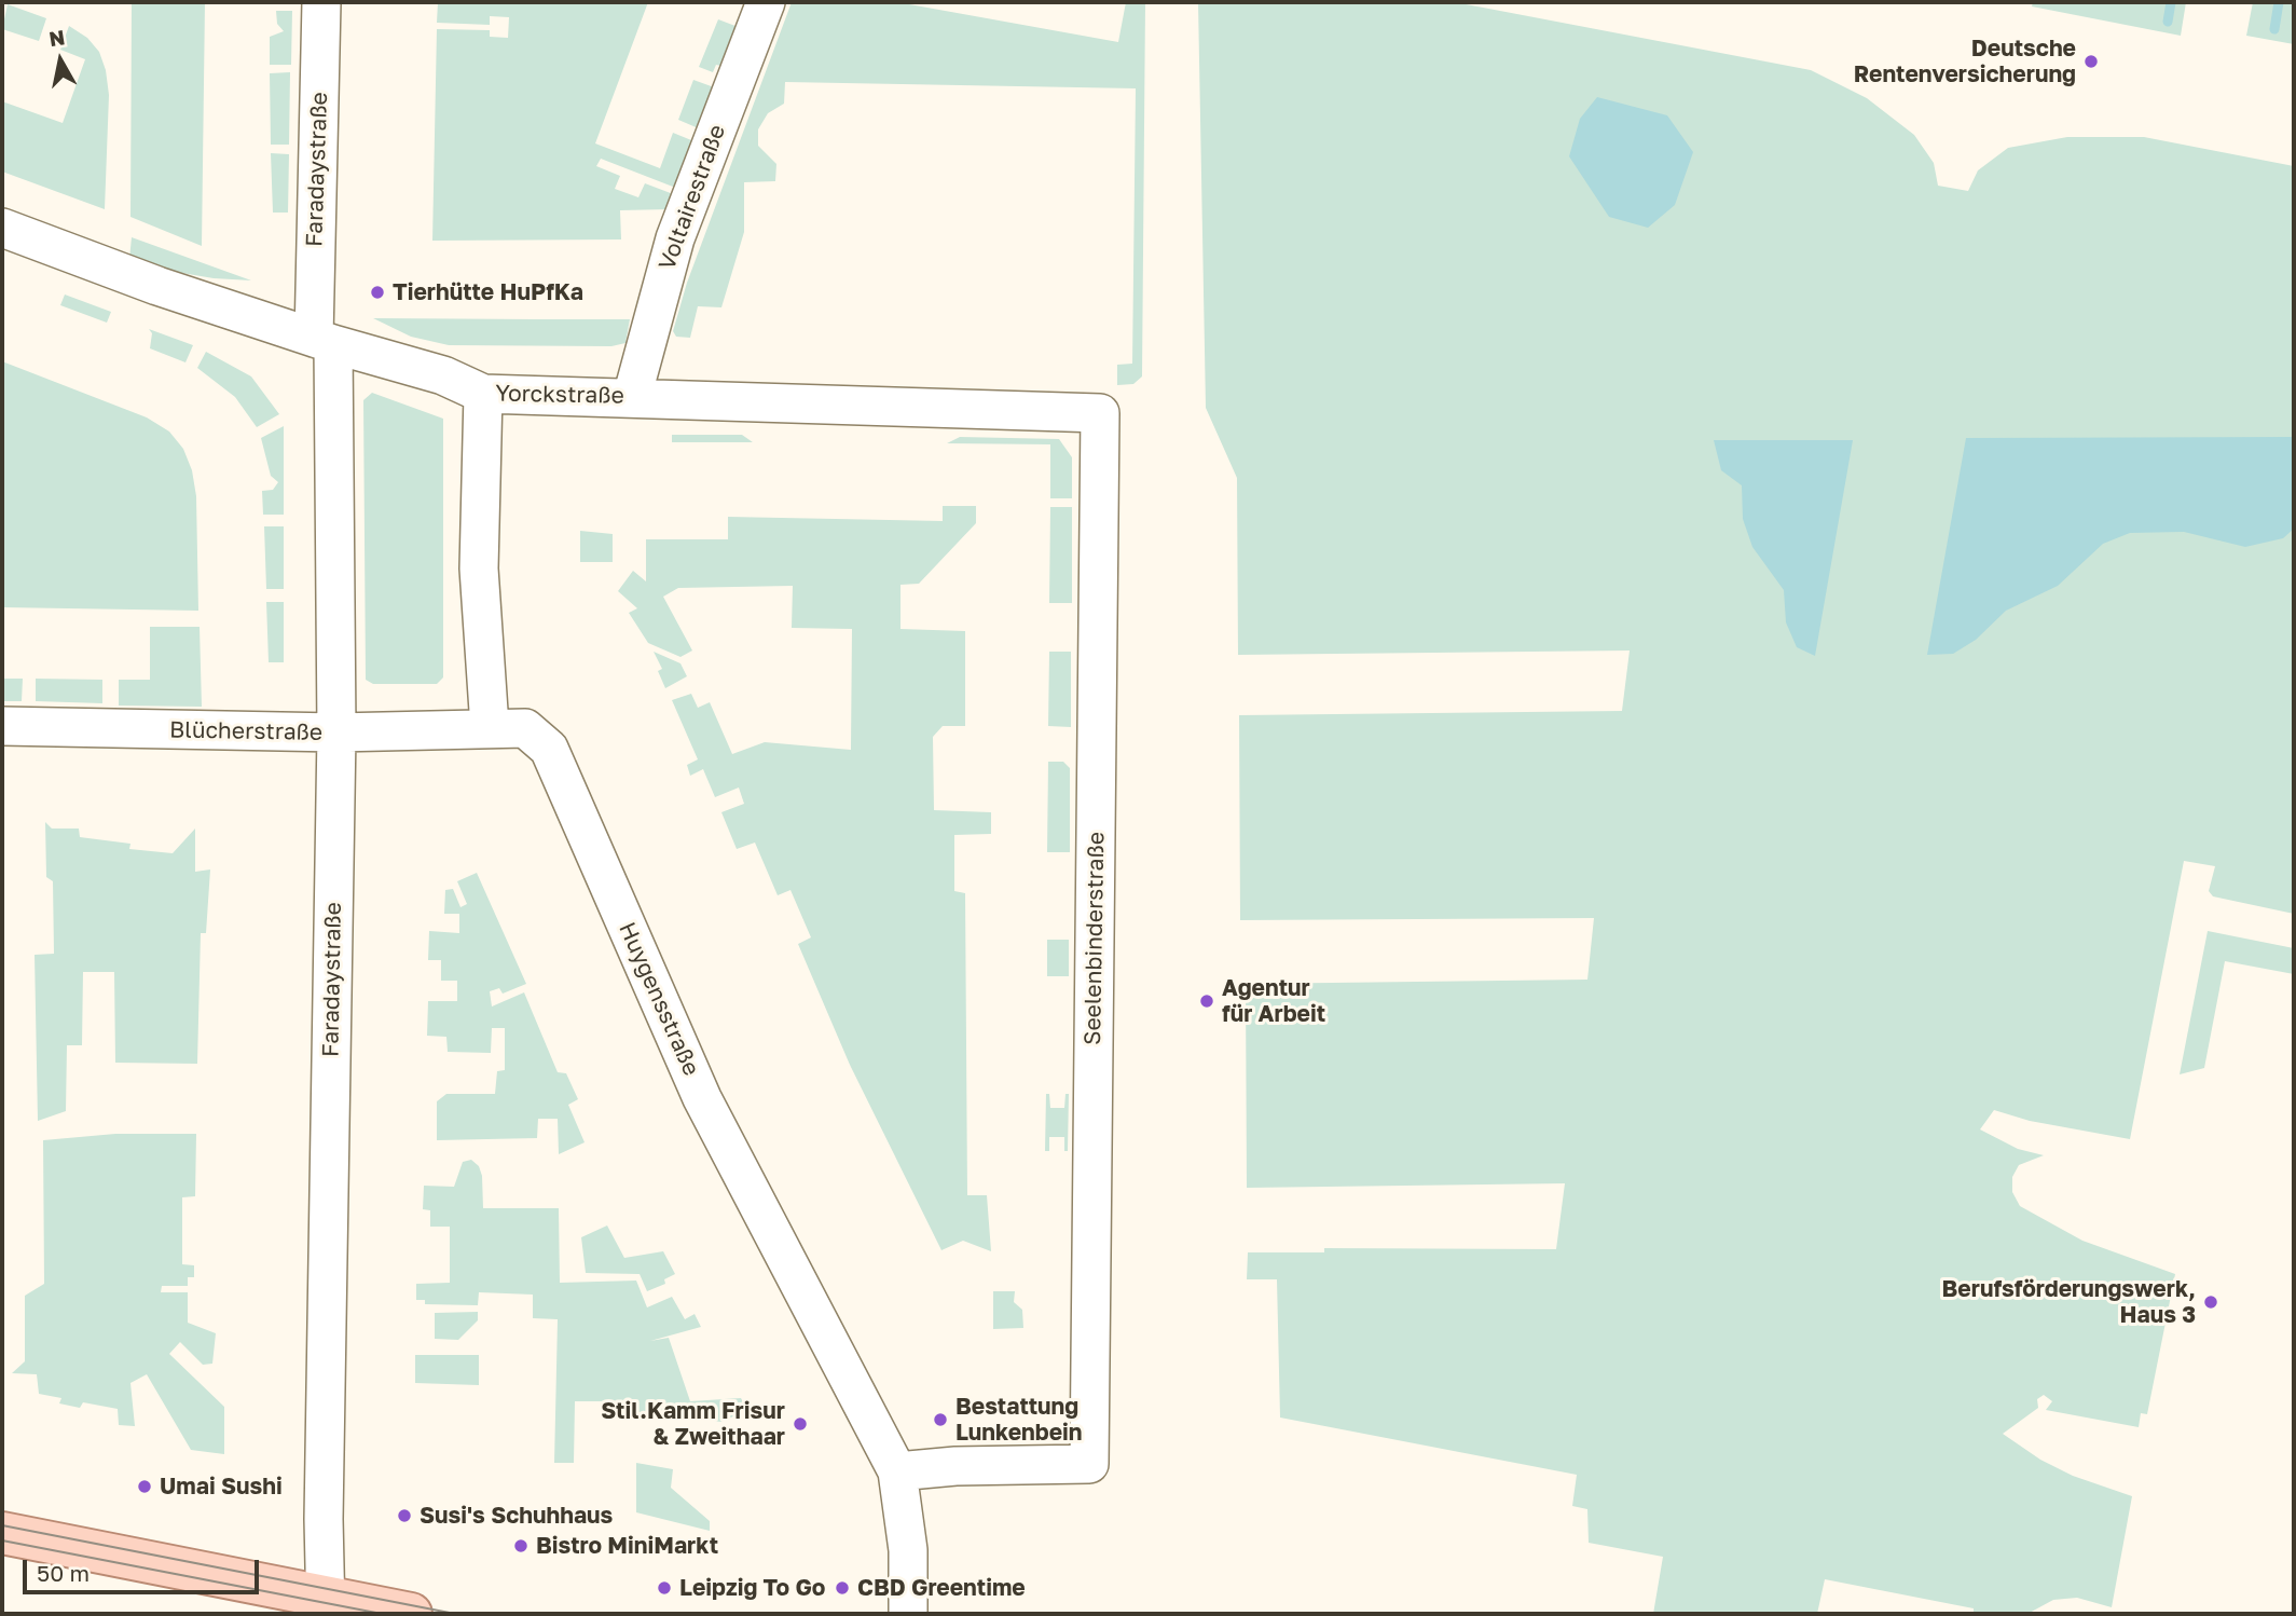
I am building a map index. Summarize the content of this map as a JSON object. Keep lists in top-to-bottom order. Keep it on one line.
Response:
{"streets":{"street":["Faradaystraße","Voltairestraße","Yorckstraße","Blücherstraße","Seelenbinderstraße","Huygensstraße"]},"crossings":[["Faradaystraße","Yorckstraße"],["Faradaystraße","Blücherstraße"],["Voltairestraße","Yorckstraße"],["Yorckstraße","Seelenbinderstraße"],["Blücherstraße","Huygensstraße"],["Seelenbinderstraße","Huygensstraße"]],"places":["Deutsche Rentenversicherung","Tierhütte HuPfKa","Agentur für Arbeit","Berufsförderungswerk, Haus 3","Bestattung Lunkenbein","Stil.Kamm Frisur & Zweithaar","Umai Sushi","Susi's Schuhhaus","Bistro MiniMarkt","Leipzig To Go","CBD Greentime"],"scale_bar":"50 m","north":"top"}
